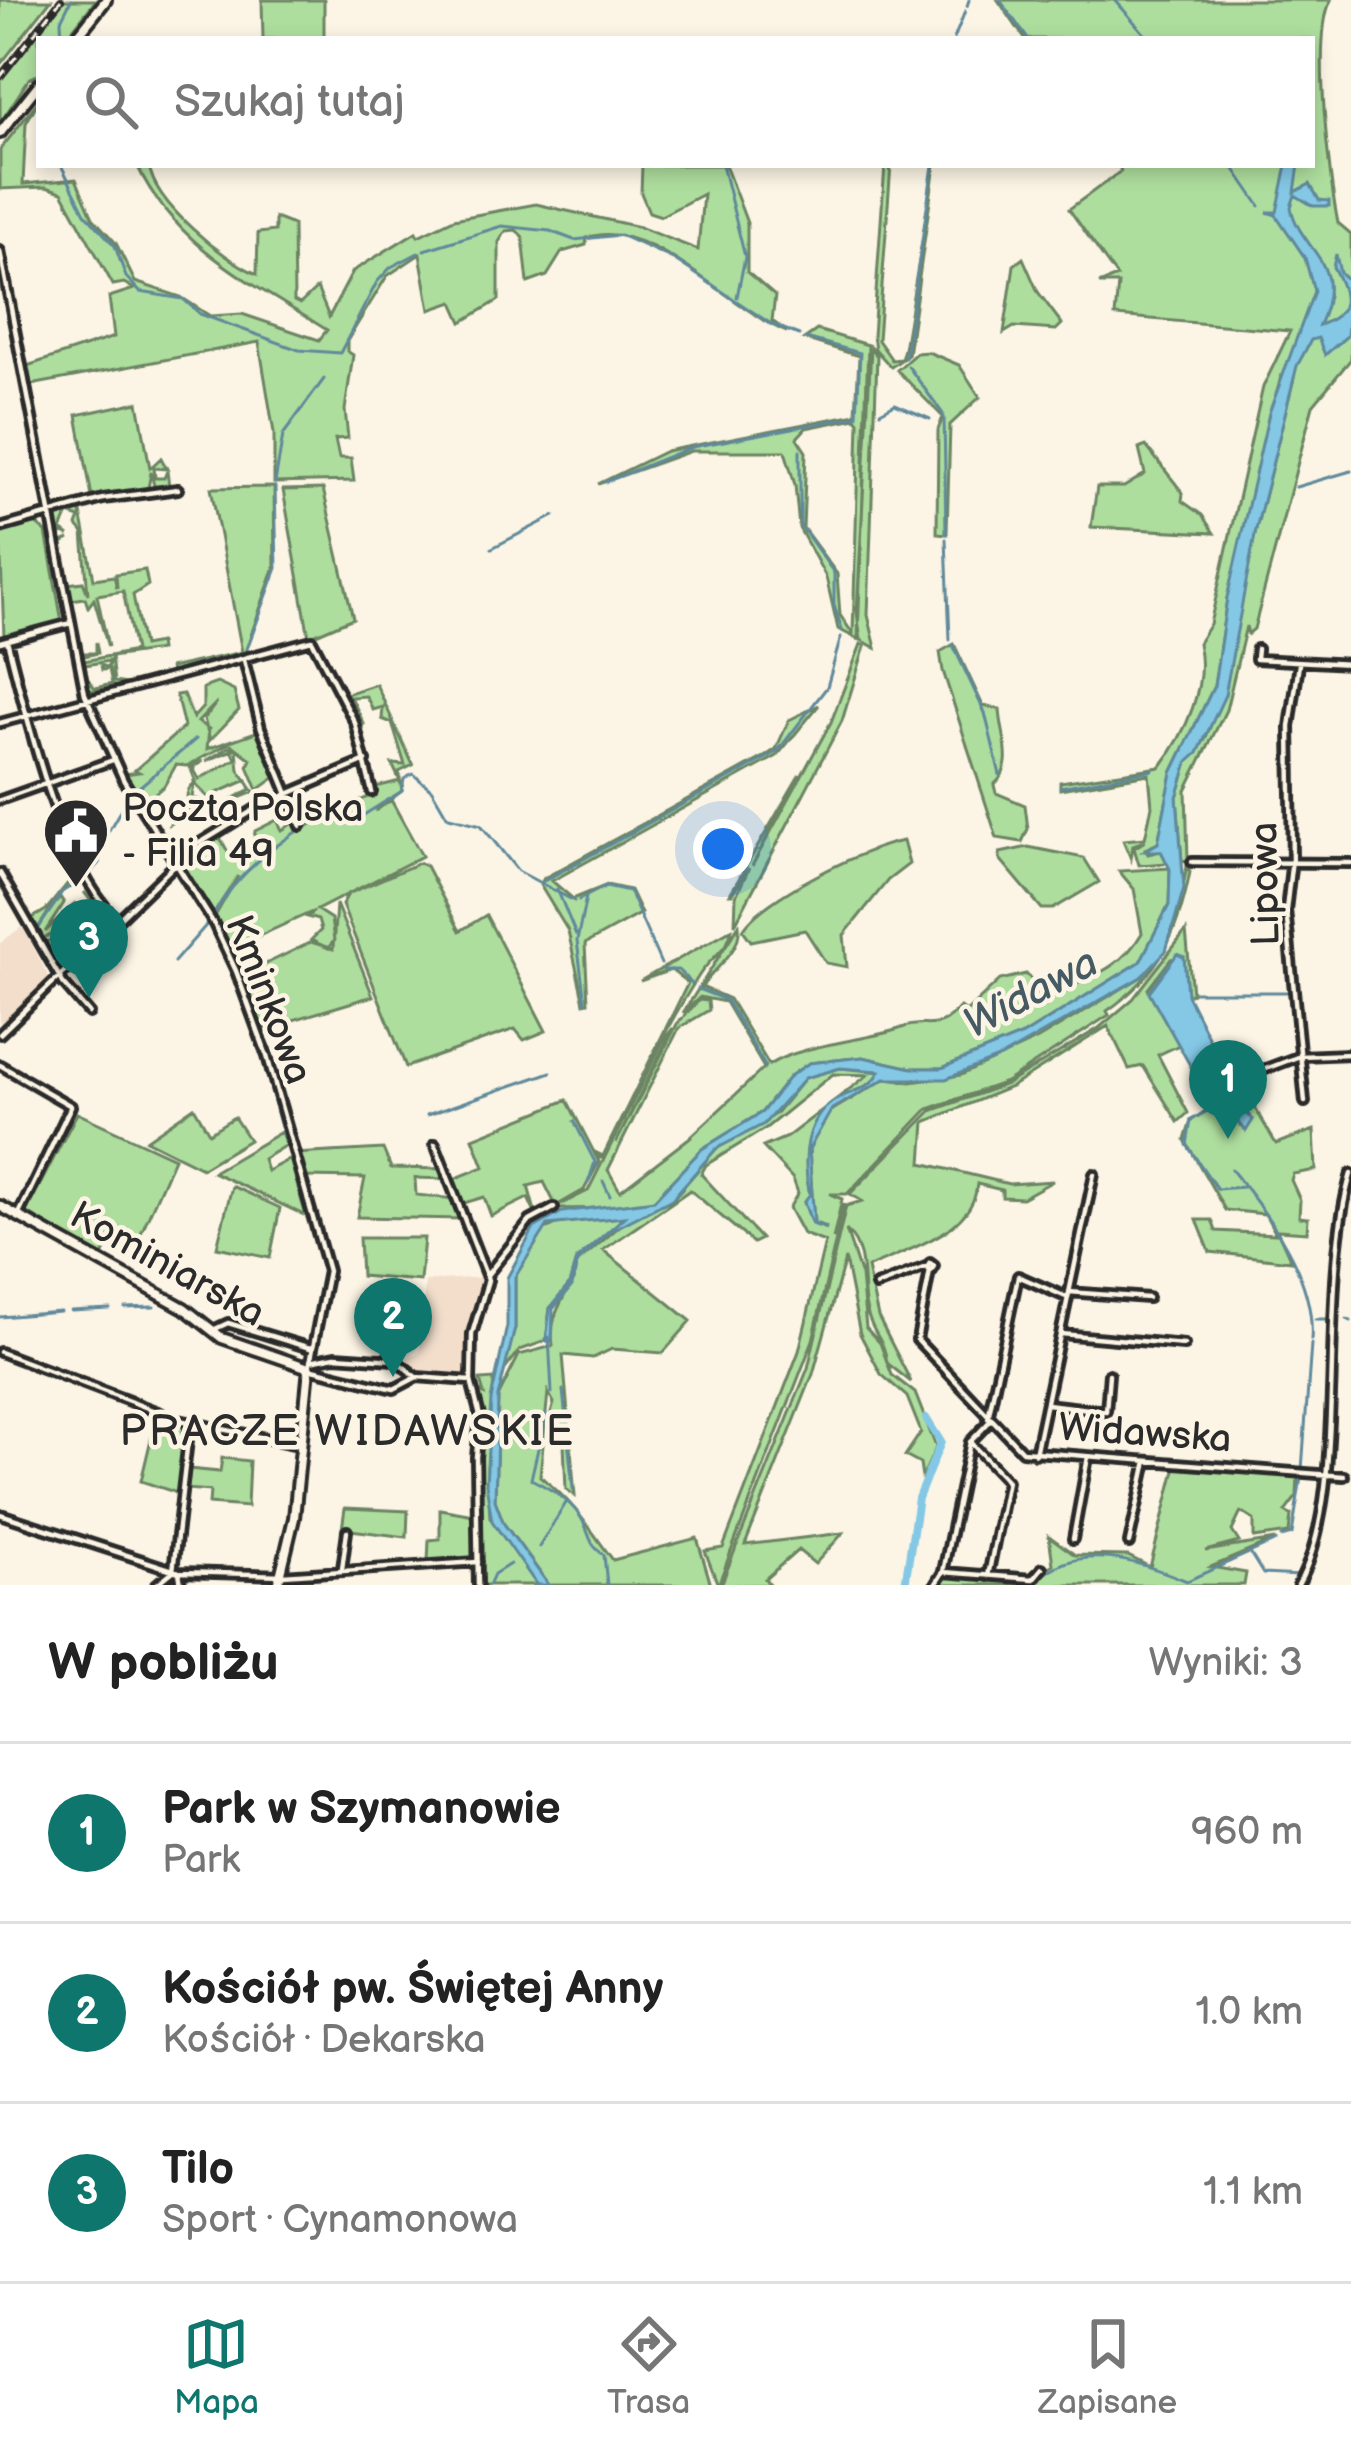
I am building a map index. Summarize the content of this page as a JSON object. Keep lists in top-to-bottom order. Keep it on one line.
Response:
{"streets":{"street":["Lipowa","Kminkowa","Kominiarska","Widawska"]},"crossings":[["Kminkowa","Kominiarska"]],"districts":["PRACZE WIDAWSKIE"],"water":["Widawa"],"places":{"public building":["Poczta Polska - Filia 49"]},"page":{"search":"Szukaj tutaj","pins":["3","1","2"],"heading":["W pobliżu","Wyniki: 3"],"list":[{"mark":"1","name":"Park w Szymanowie","note":"Park","value":"960 m"},{"mark":"2","name":"Kościół pw. Świętej Anny","note":"Kościół · Dekarska","value":"1.0 km"},{"mark":"3","name":"Tilo","note":"Sport · Cynamonowa","value":"1.1 km"}],"nav":["Mapa","Trasa","Zapisane"]}}
